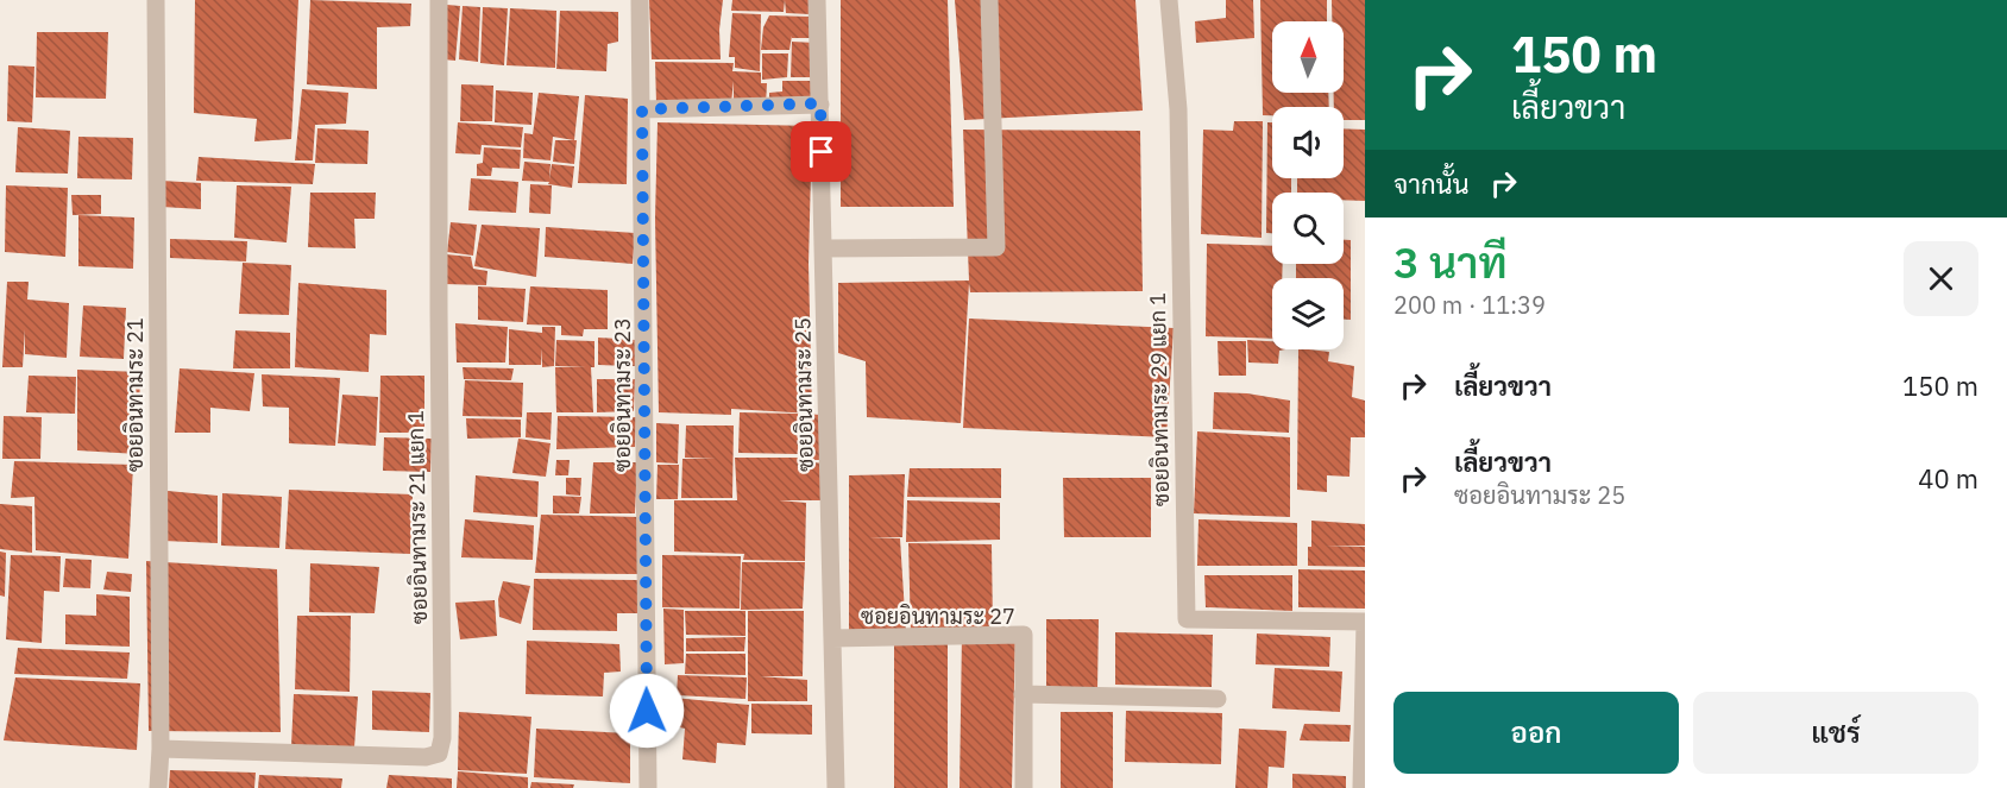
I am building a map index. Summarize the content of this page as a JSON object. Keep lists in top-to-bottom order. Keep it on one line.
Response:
{"streets":{"street":["ซอยอินทามระ 21","ซอยอินทามระ 23","ซอยอินทามระ 25","ซอยอินทามระ 29 แยก 1","ซอยอินทามระ 21 แยก 1","ซอยอินทามระ 27"]},"crossings":[["ซอยอินทามระ 21","ซอยอินทามระ 21 แยก 1"],["ซอยอินทามระ 25","ซอยอินทามระ 27"]],"north":"top","page":{"turn":["150 m","เลี้ยวขวา"],"then":"จากนั้น","heading":["3 นาที","200 m · 11:39"],"list":[{"name":"เลี้ยวขวา","value":"150 m"},{"name":"เลี้ยวขวา","note":"ซอยอินทามระ 25","value":"40 m"}],"buttons":["ออก","แชร์"]}}
